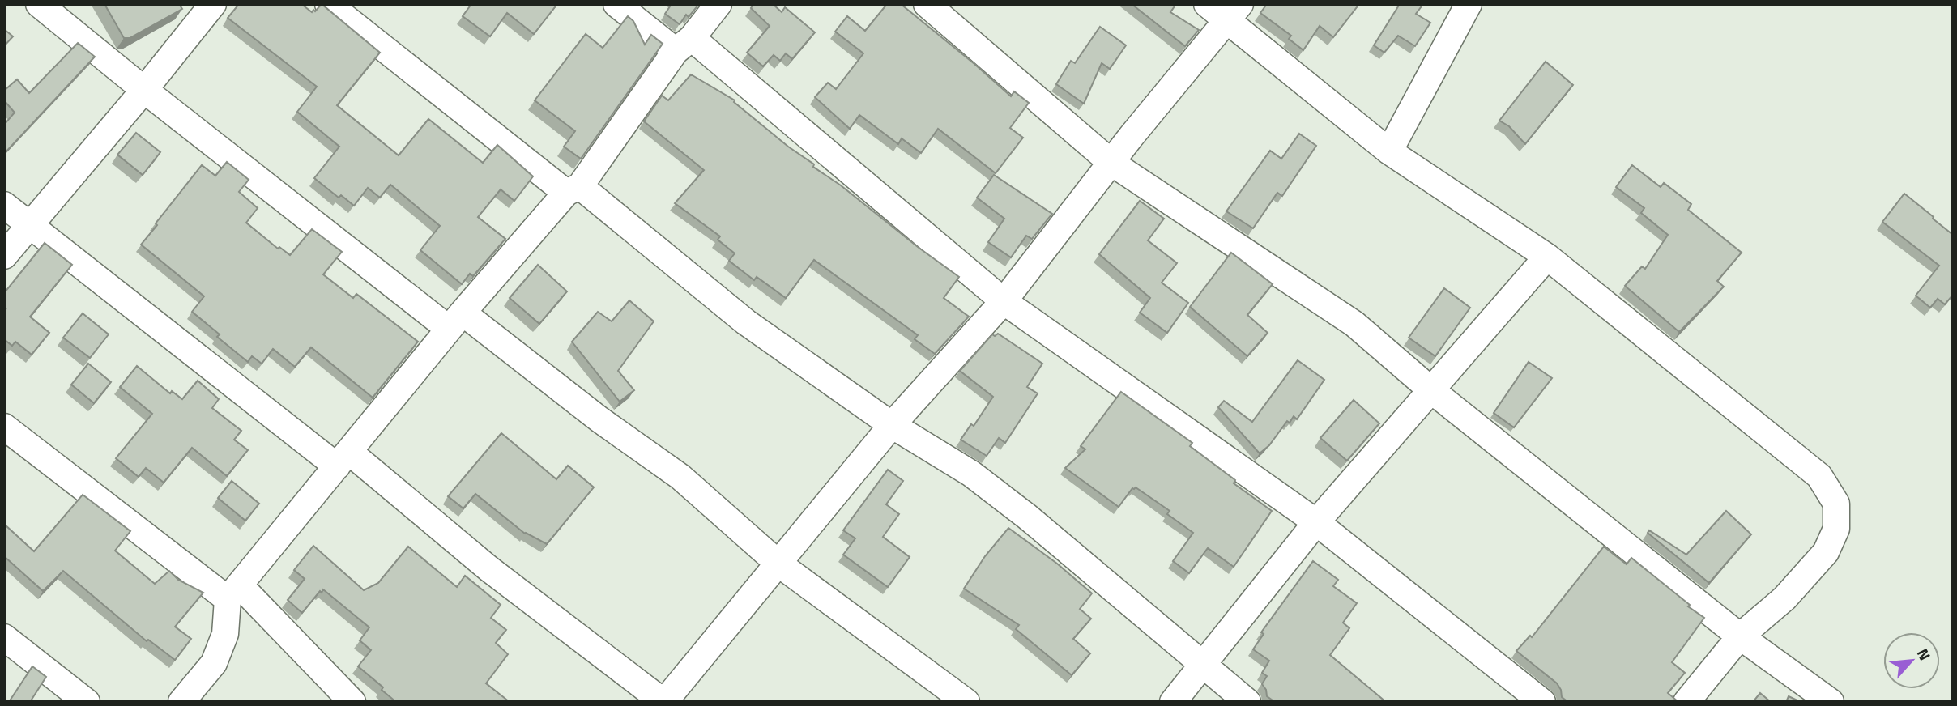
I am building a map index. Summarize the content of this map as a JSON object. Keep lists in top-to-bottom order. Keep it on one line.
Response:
{"north":"top right"}
